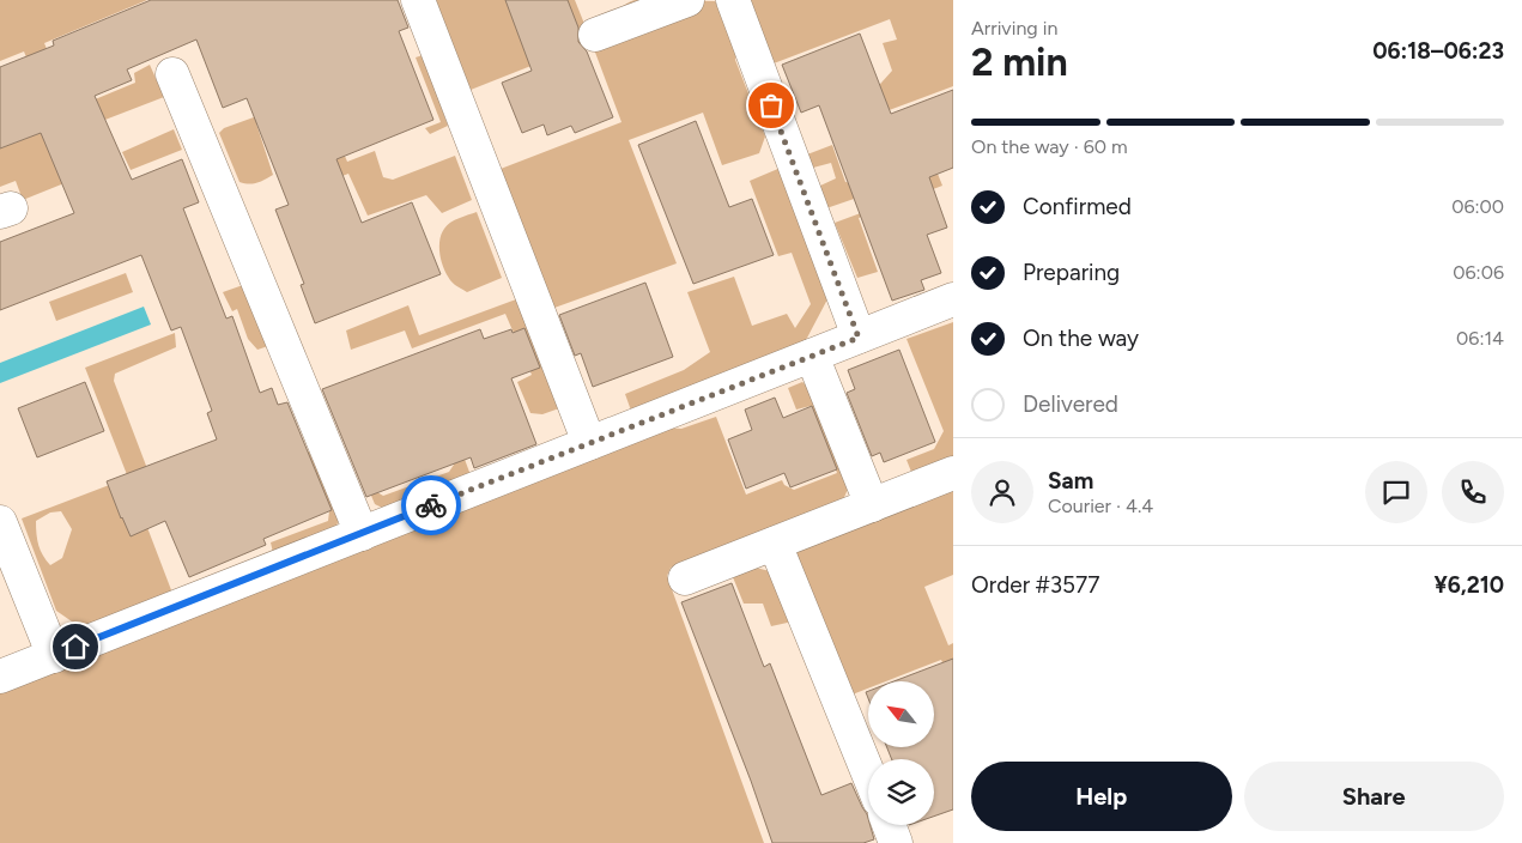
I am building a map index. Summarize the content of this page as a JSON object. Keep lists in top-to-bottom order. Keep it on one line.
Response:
{"north":"top left","page":{"heading":["2 min","Arriving in","06:18–06:23"],"panel":["Sam","Courier · 4.4","Order #3577","¥6,210"],"bar":"On the way · 60 m","list":[["Confirmed","06:00"],["Preparing","06:06"],["On the way","06:14"],"Delivered"],"buttons":["Help","Share"]}}
